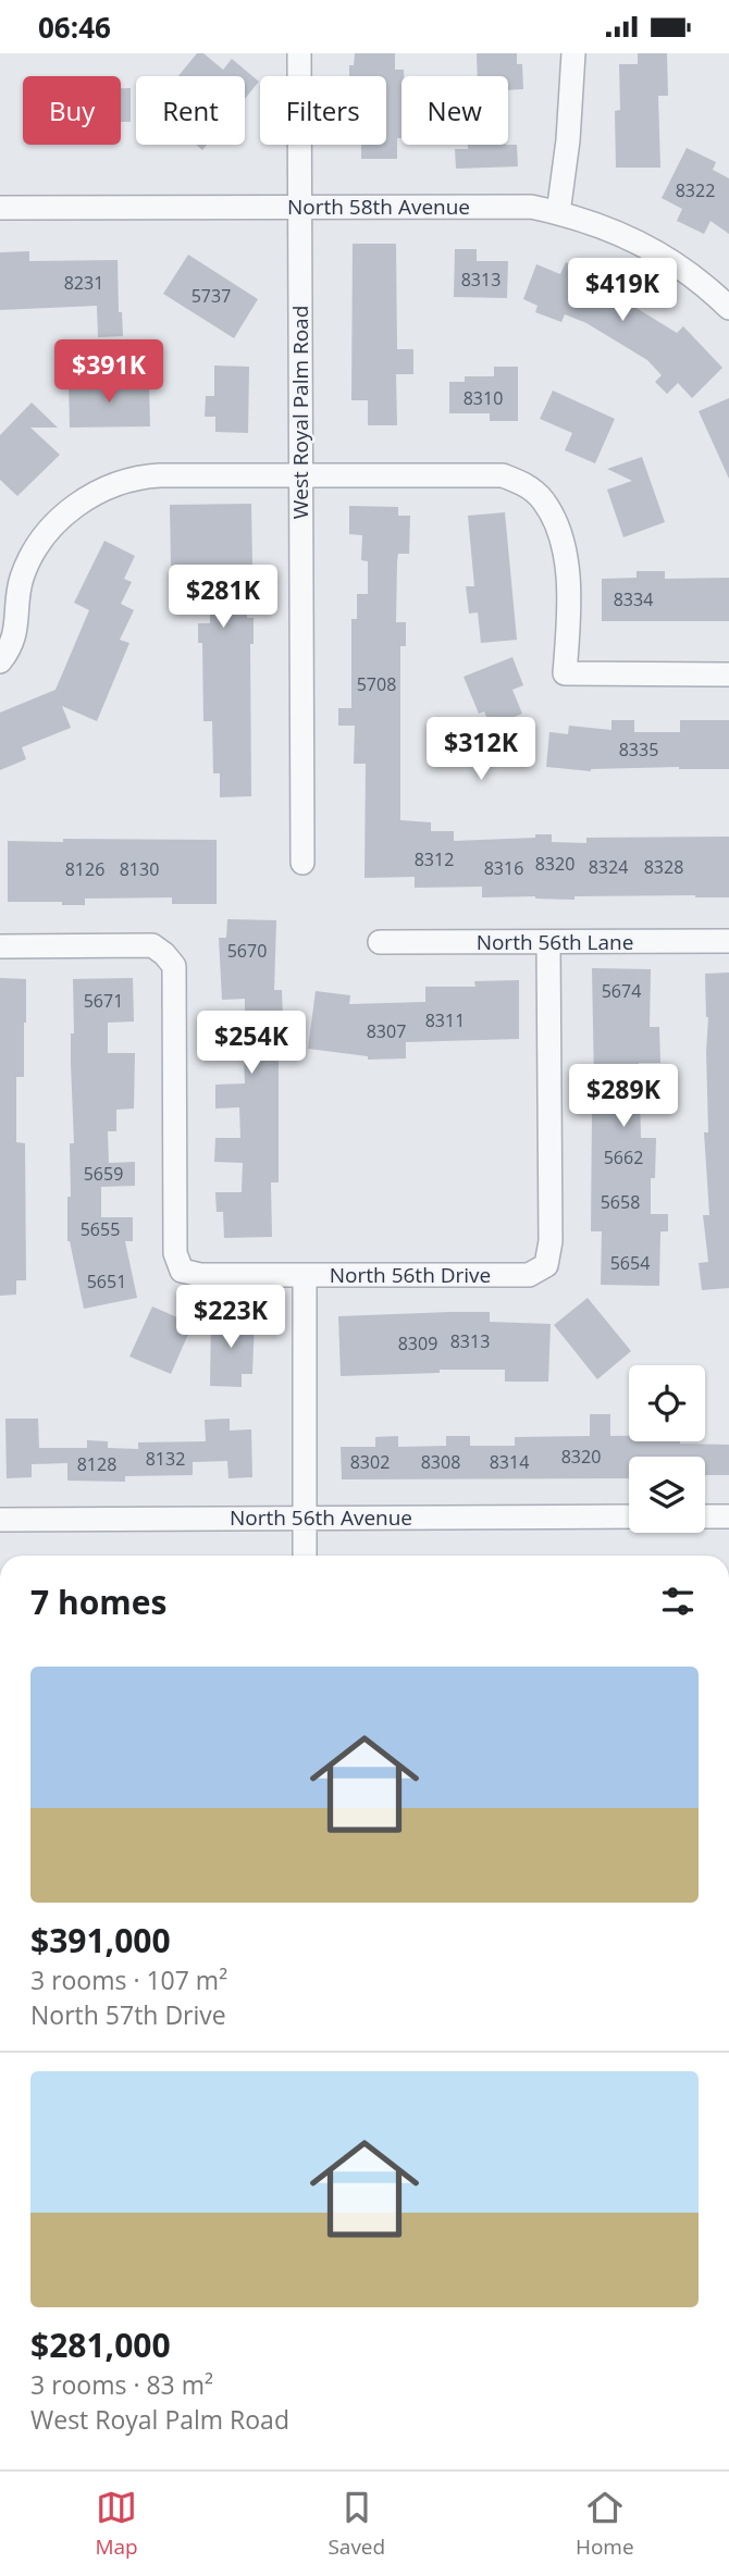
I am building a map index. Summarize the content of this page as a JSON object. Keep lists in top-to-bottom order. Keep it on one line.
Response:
{"streets":{"street":["North 58th Avenue","West Royal Palm Road","North 56th Lane","North 56th Drive","North 56th Avenue"]},"crossings":[["North 58th Avenue","West Royal Palm Road"],["North 56th Lane","North 56th Drive"]],"house_numbers":["8322","8313","8231","5737","8310","8334","5708","8335","8312","8320","8324","8328","8316","8126","8130","5670","5674","5671","8311","8307","5662","5659","5658","5655","5654","5651","8313","8309","8320","8132","8302","8308","8314","8128"],"page":{"status":"06:46","chip":["Buy","Rent","Filters","New"],"price":["$419K","$391K","$281K","$312K","$254K","$289K","$223K"],"heading":"7 homes","list":[{"name":"$391,000","note":"3 rooms · 107 m² · North 57th Drive"},{"name":"$281,000","note":"3 rooms · 83 m² · West Royal Palm Road"}],"tabs":["Map","Saved","Home"]}}
